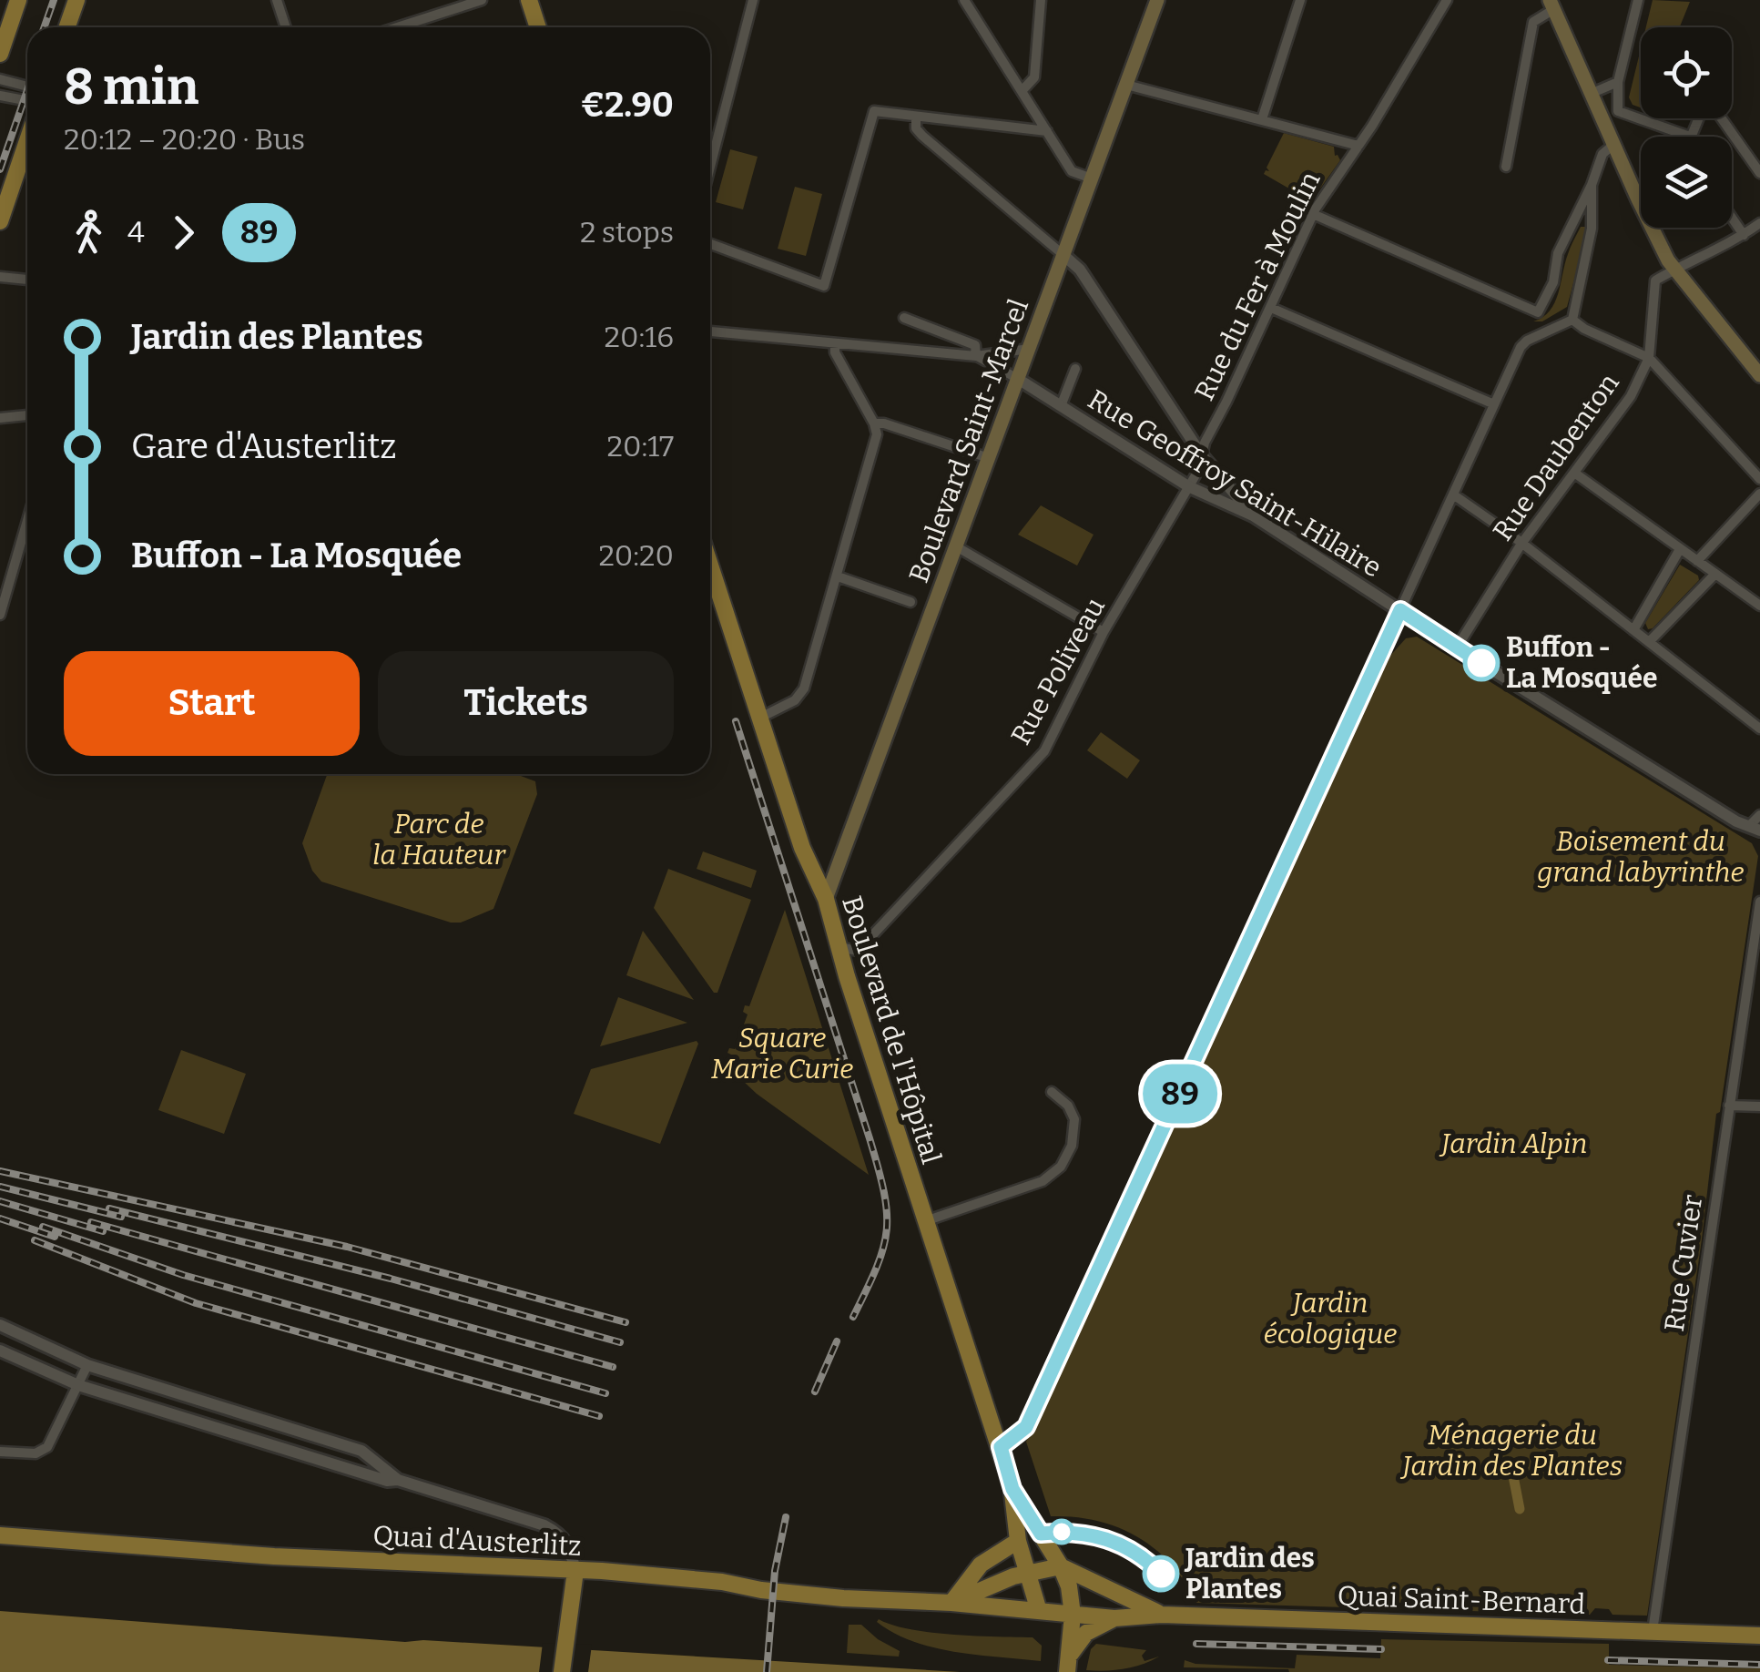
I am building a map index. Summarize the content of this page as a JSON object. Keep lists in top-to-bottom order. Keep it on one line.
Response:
{"streets":{"main road":["Boulevard Saint-Marcel","Boulevard de l'Hôpital","Quai d'Austerlitz","Quai Saint-Bernard"],"street":["Rue du Fer à Moulin","Rue Daubenton","Rue Geoffroy Saint-Hilaire","Rue Poliveau","Rue Cuvier"]},"crossings":[["Rue du Fer à Moulin","Rue Poliveau"],["Boulevard Saint-Marcel","Rue Geoffroy Saint-Hilaire"],["Boulevard Saint-Marcel","Boulevard de l'Hôpital"],["Rue Daubenton","Rue Geoffroy Saint-Hilaire"],["Rue Geoffroy Saint-Hilaire","Rue Poliveau"],["Rue Poliveau","Boulevard de l'Hôpital"],["Boulevard de l'Hôpital","Quai Saint-Bernard"],["Rue Cuvier","Quai Saint-Bernard"],["Quai d'Austerlitz","Quai Saint-Bernard"]],"parks":["Parc de la Hauteur","Boisement du grand labyrinthe","Square Marie Curie","Jardin Alpin","Jardin écologique","Ménagerie du Jardin des Plantes"],"places":["Buffon - La Mosquée","Jardin des Plantes"],"lines":["bus line 89"],"page":{"on_map":"89","heading":["8 min","20:12 – 20:20 · Bus","€2.90"],"legs":["4","89","2 stops"],"list":[{"name":"Jardin des Plantes","value":"20:16"},{"name":"Gare d'Austerlitz","value":"20:17"},{"name":"Buffon - La Mosquée","value":"20:20"}],"buttons":["Start","Tickets"]}}
